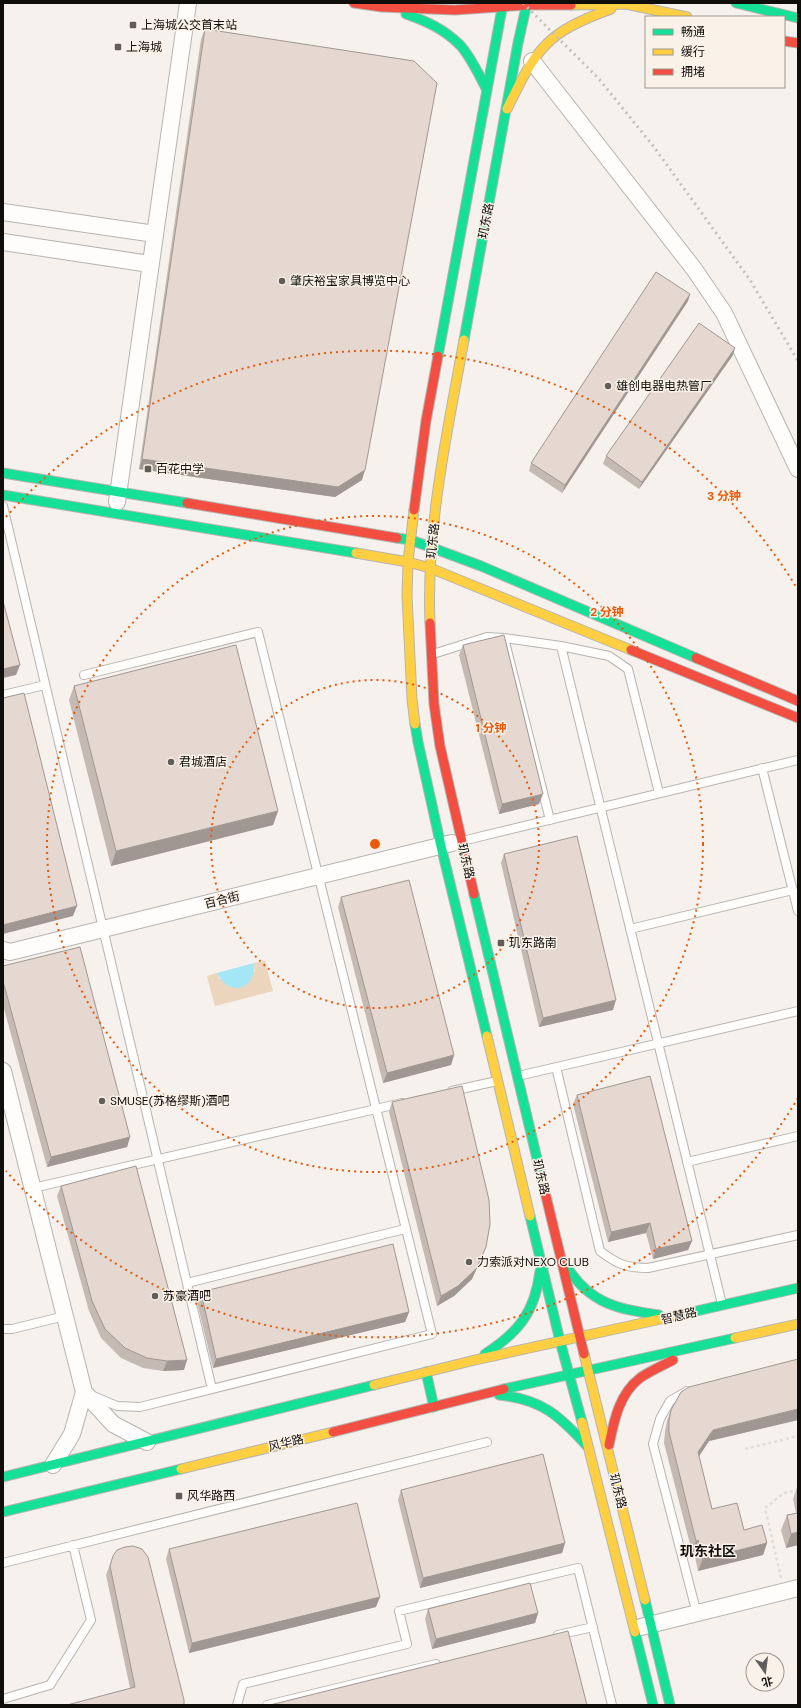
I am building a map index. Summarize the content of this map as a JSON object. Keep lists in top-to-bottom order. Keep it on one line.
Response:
{"streets":{"main road":["玑东路","智慧路","风华路"],"street":["百合街"]},"crossings":[["玑东路","百合街"],["玑东路","智慧路"],["玑东路","风华路"]],"districts":["玑东社区"],"places":{"transit":["上海城公交首末站","上海城","百花中学","玑东路南","风华路西"],"other":["肇庆裕宝家具博览中心","雄创电器电热管厂","君城酒店","SMUSE(苏格缪斯)酒吧","力索派对NEXO CLUB","苏豪酒吧"]},"legend":["畅通","缓行","拥堵"],"north":"bottom","rings":["3 分钟","2 分钟","1 分钟"]}
